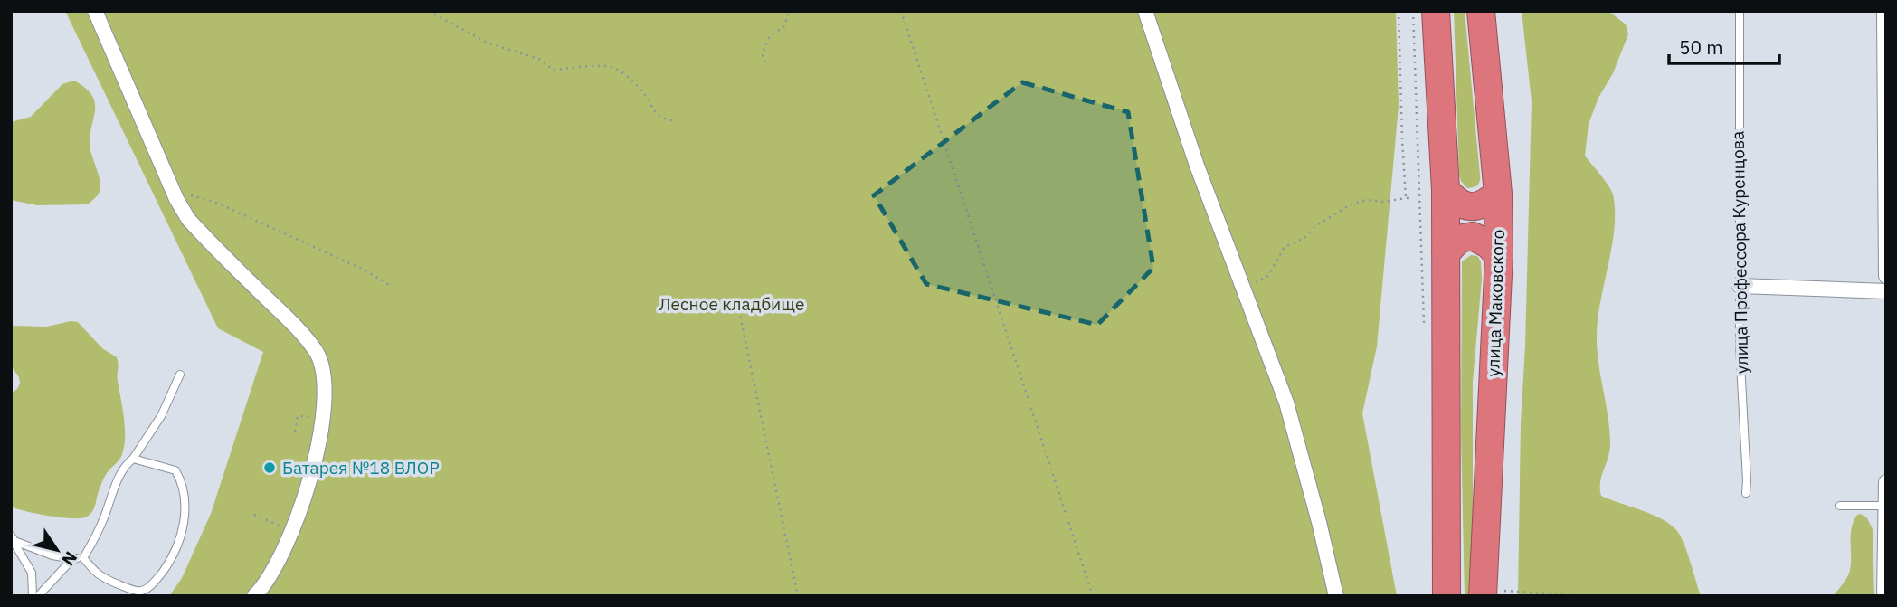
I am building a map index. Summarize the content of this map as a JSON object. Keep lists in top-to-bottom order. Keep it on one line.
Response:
{"streets":{"highway":["улица Маковского"],"lane":["улица Профессора Куренцова"]},"parks":["Лесное кладбище"],"places":["Батарея №18 ВЛОР"],"scale_bar":"50 m","north":"bottom right"}
